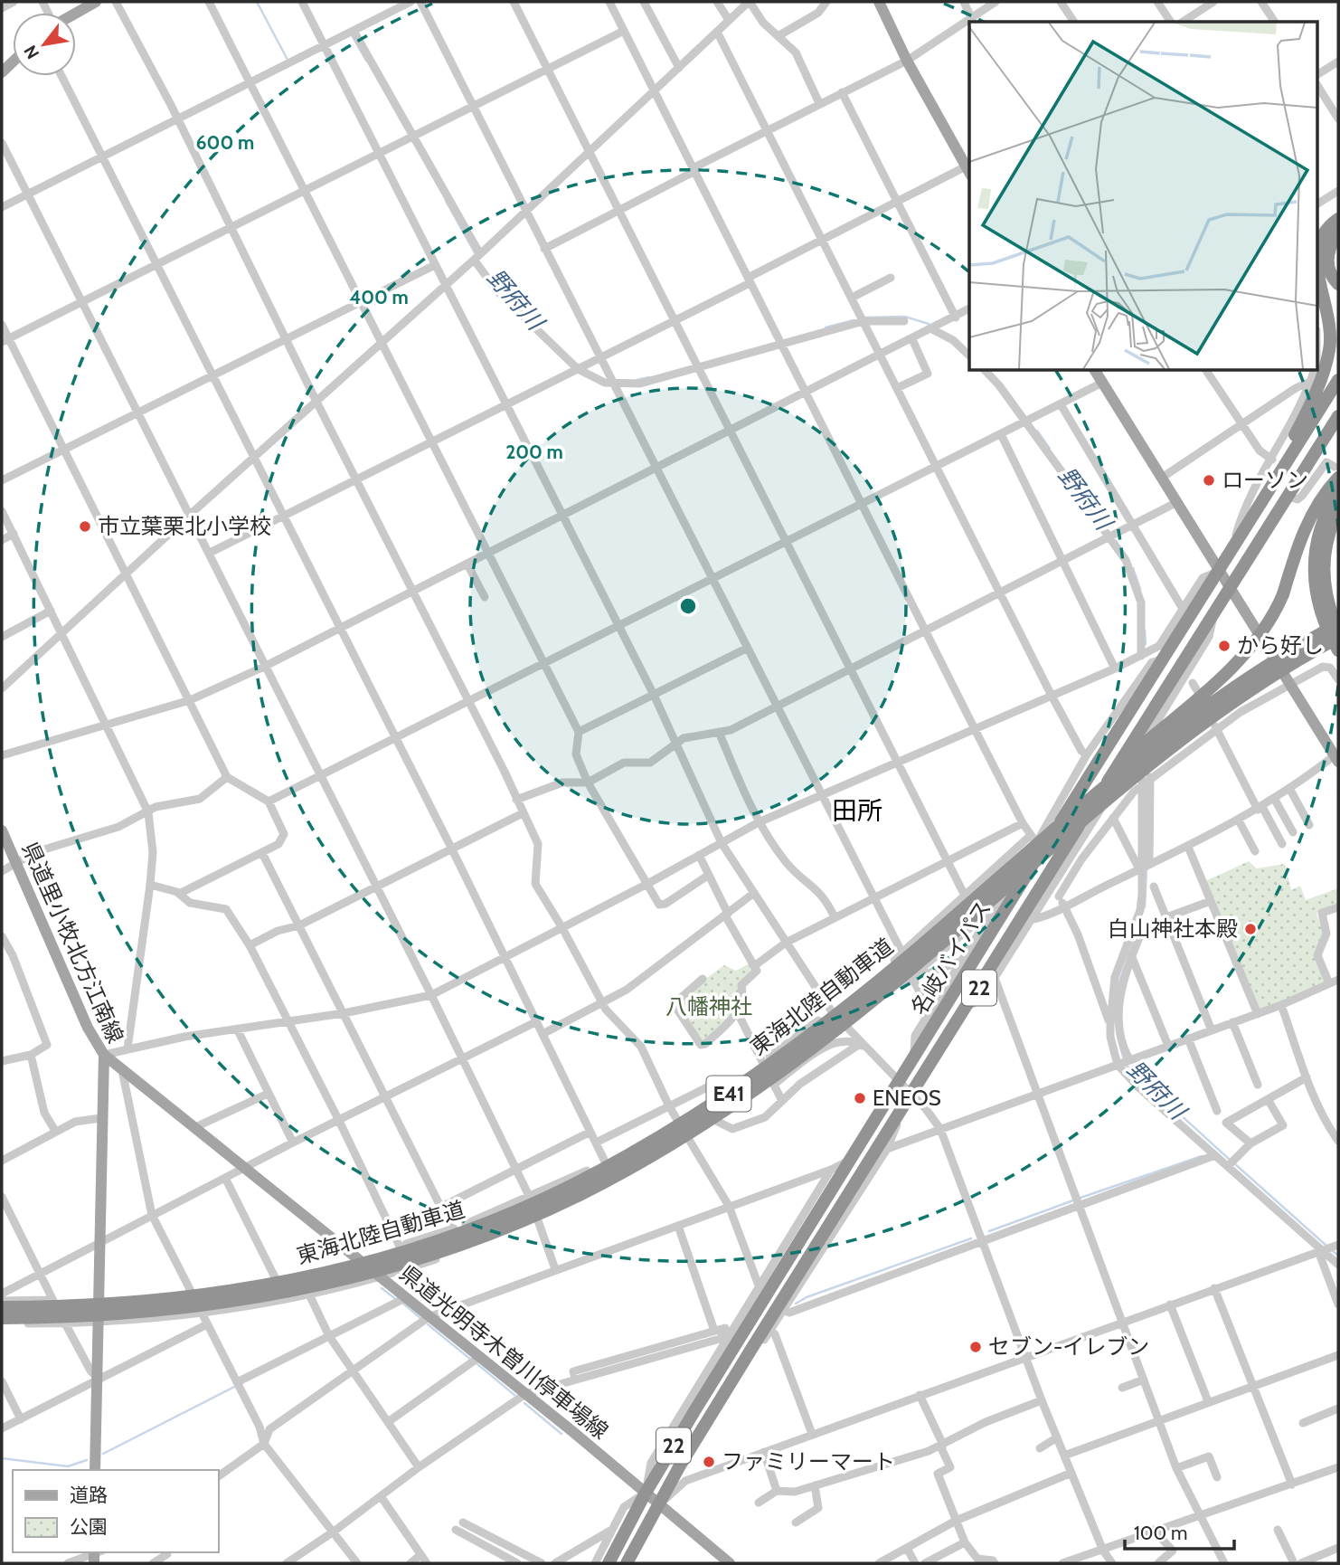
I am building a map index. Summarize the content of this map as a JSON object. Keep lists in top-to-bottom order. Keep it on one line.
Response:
{"streets":{"highway":["名岐バイパス","22","東海北陸自動車道","E41"],"main road":["県道里小牧北方江南線","県道光明寺木曽川停車場線"]},"crossings":[["県道里小牧北方江南線","県道光明寺木曽川停車場線"],["名岐バイパス","県道光明寺木曽川停車場線"]],"districts":["田所"],"water":["野府川"],"parks":["八幡神社"],"places":["ローソン","市立葉栗北小学校","から好し","白山神社本殿","ENEOS","セブン-イレブン","ファミリーマート"],"legend":["道路","公園"],"scale_bar":"100 m","north":"bottom left","rings":["600 m","400 m","200 m"]}
